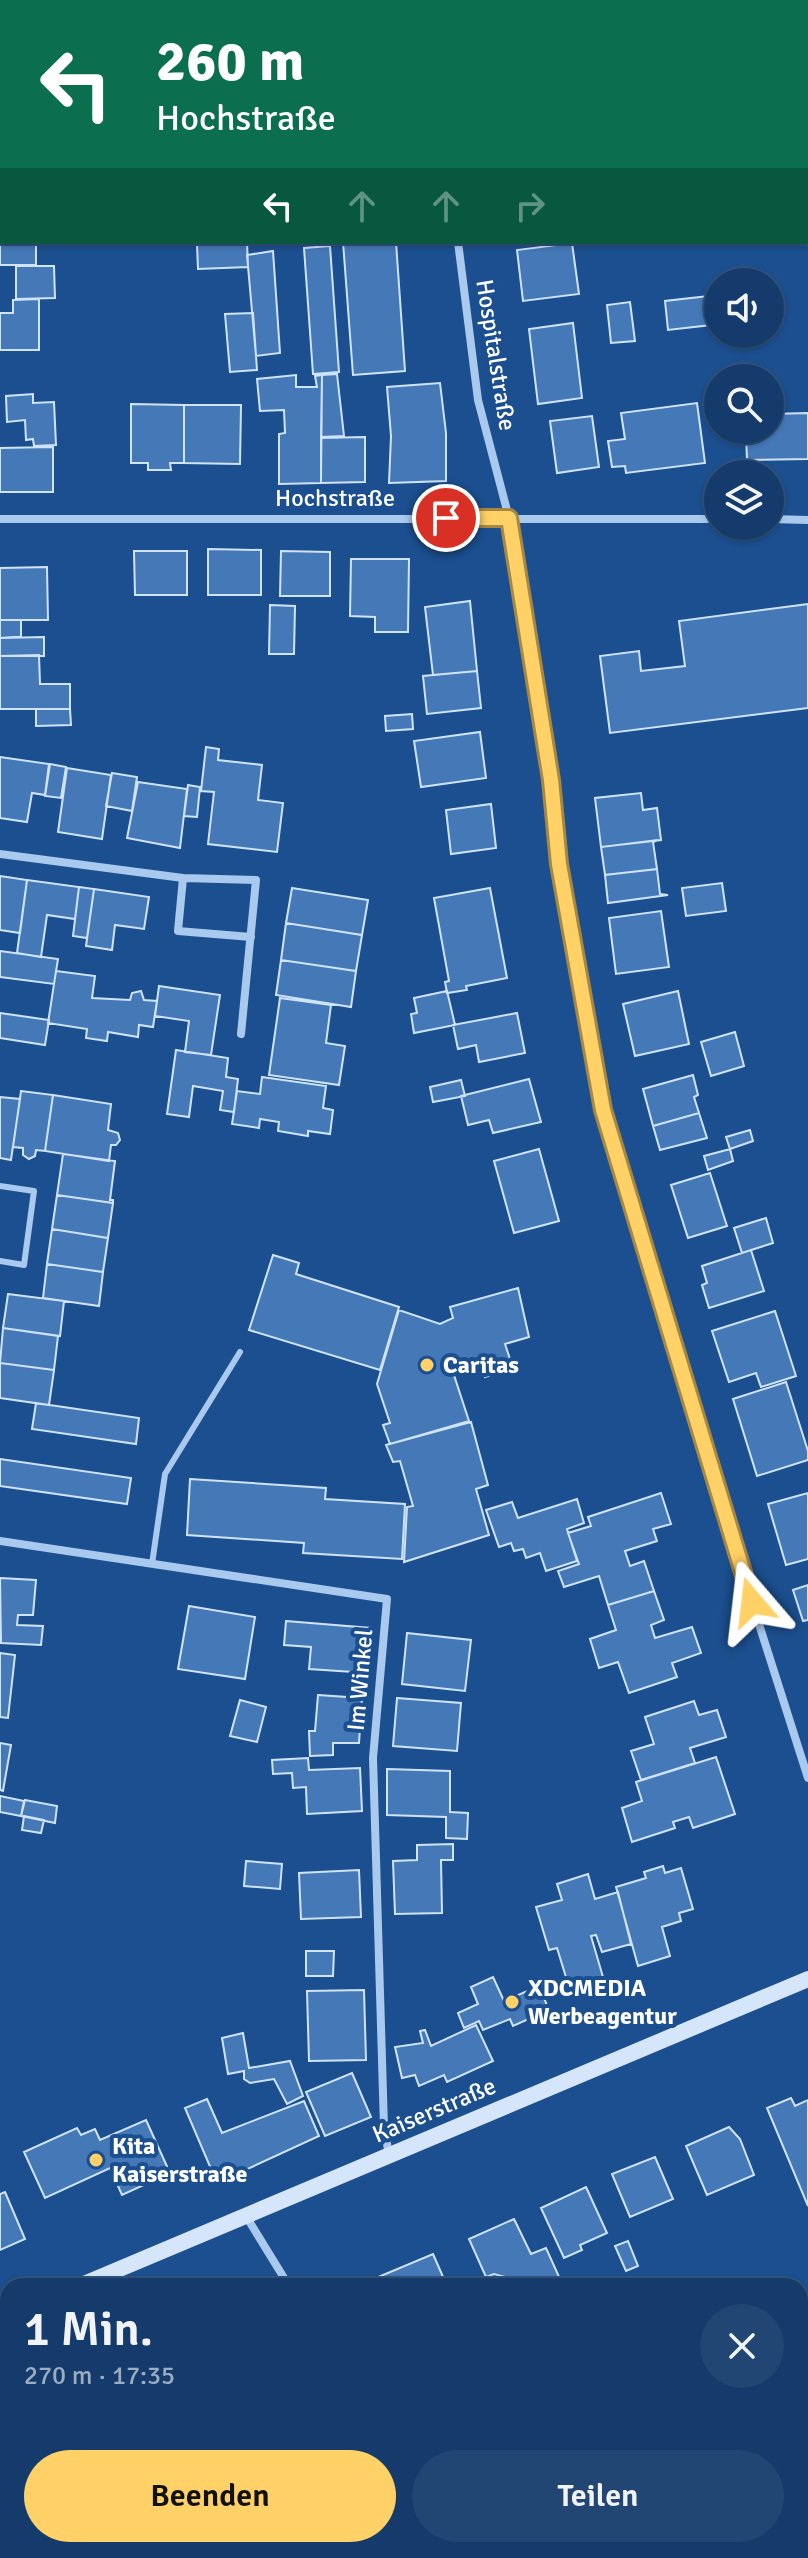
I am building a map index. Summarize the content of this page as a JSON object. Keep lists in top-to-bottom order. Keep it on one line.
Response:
{"streets":{"main road":["Kaiserstraße"],"street":["Hospitalstraße","Hochstraße","Im Winkel"]},"crossings":[["Hospitalstraße","Hochstraße"],["Im Winkel","Kaiserstraße"]],"places":["Caritas","XDCMEDIA Werbeagentur","Kita Kaiserstraße"],"page":{"turn":["260 m","Hochstraße"],"heading":["1 Min.","270 m · 17:35"],"buttons":["Beenden","Teilen"]}}
